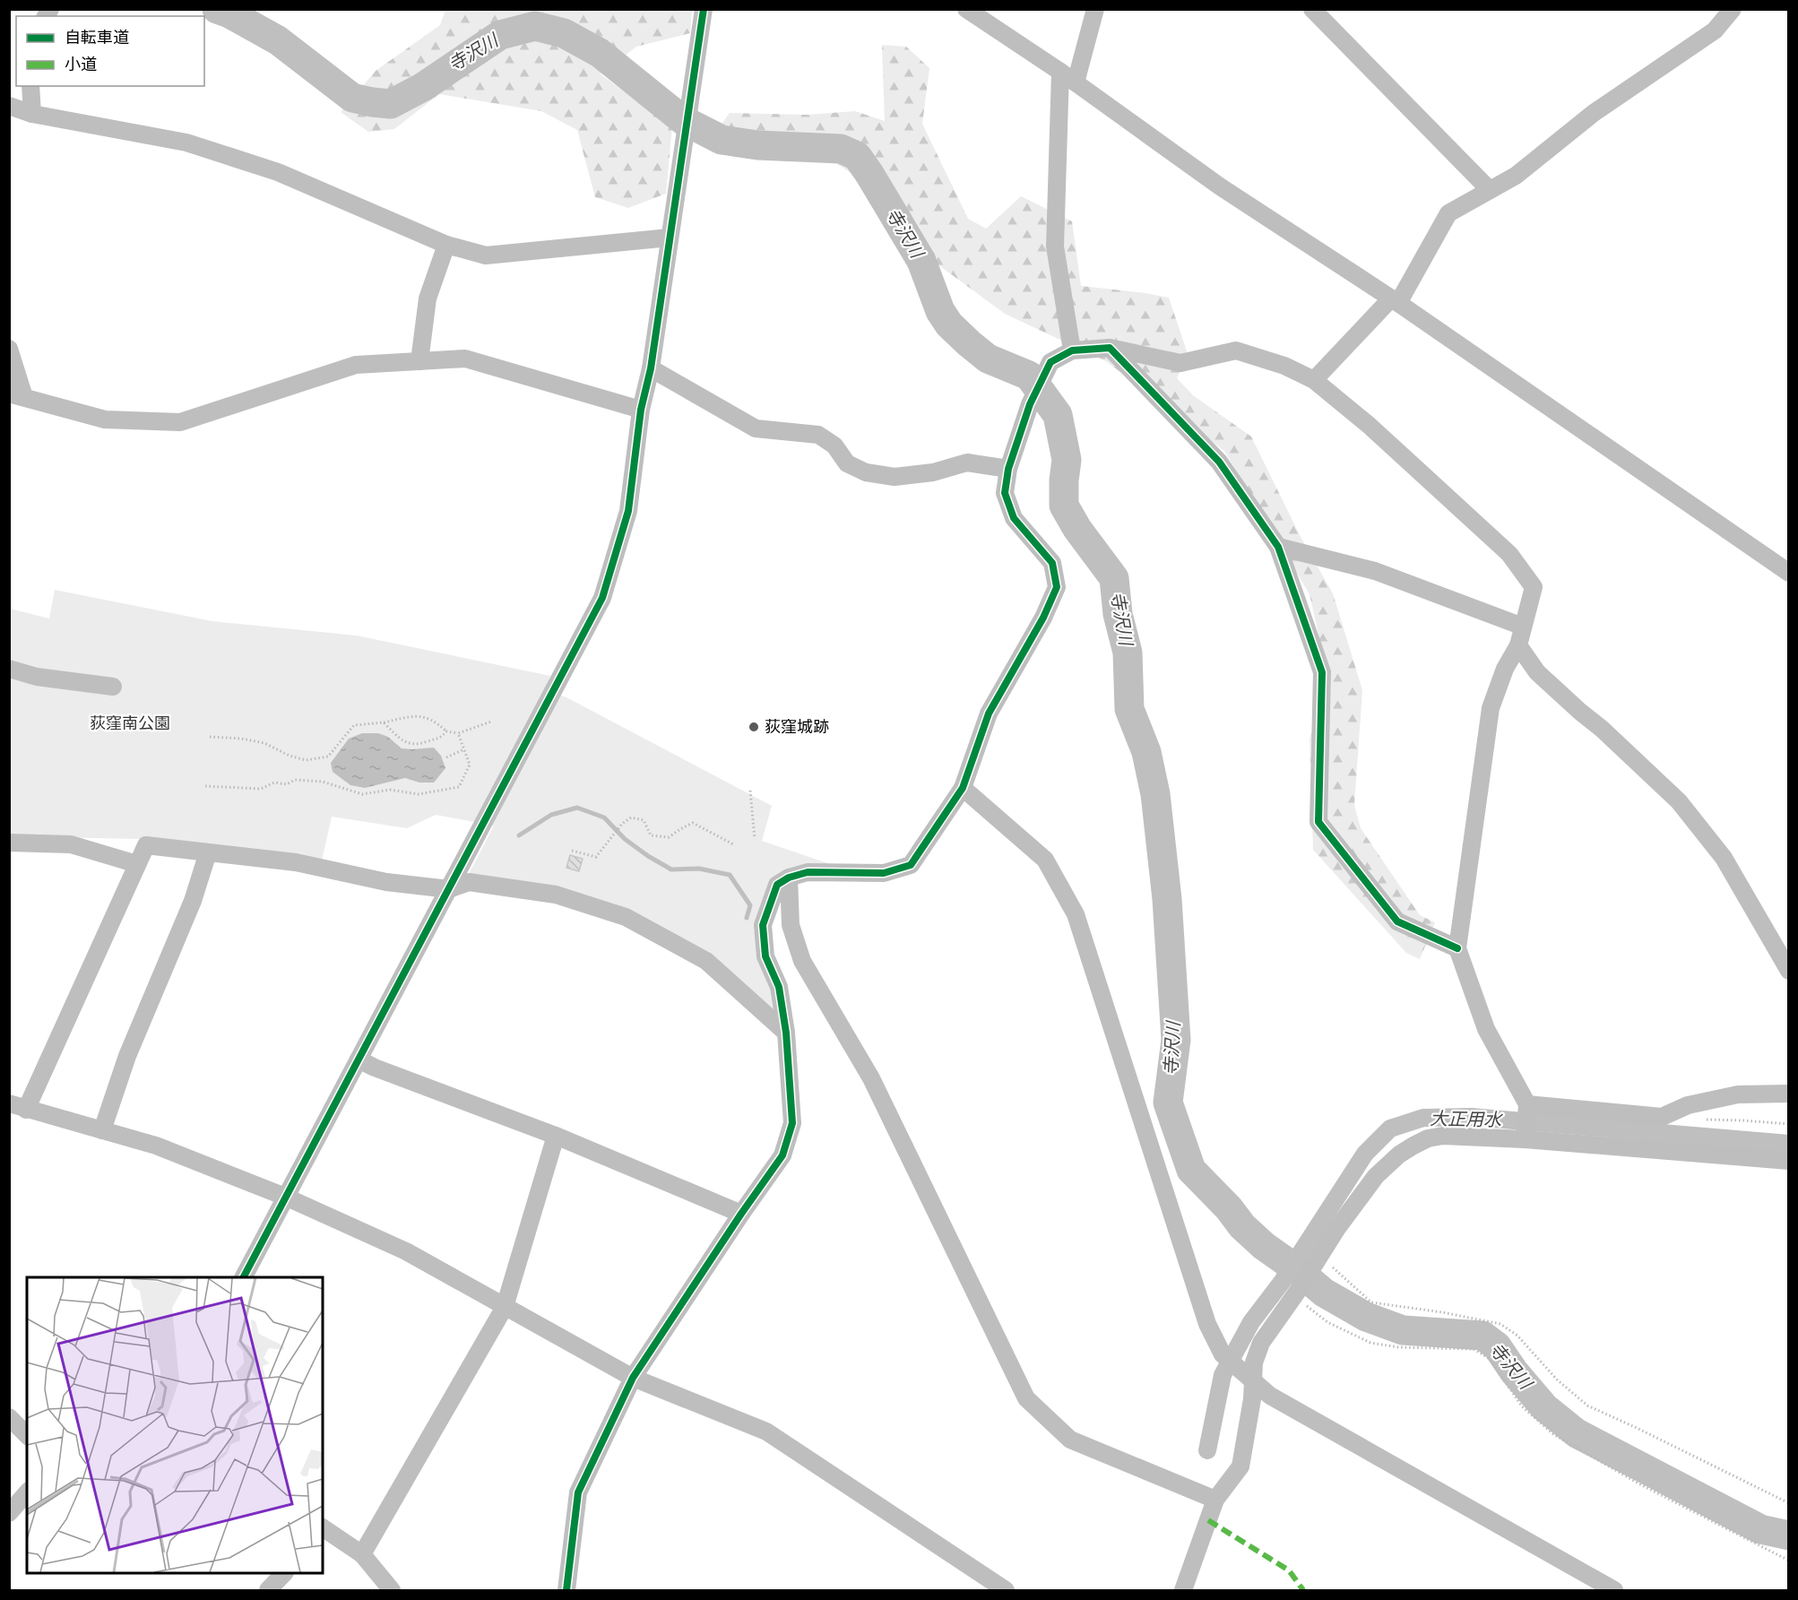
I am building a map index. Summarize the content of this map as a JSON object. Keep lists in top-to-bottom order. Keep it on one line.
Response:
{"water":["寺沢川","大正用水"],"parks":["荻窪南公園"],"places":["荻窪城跡"],"legend":["自転車道","小道"]}
